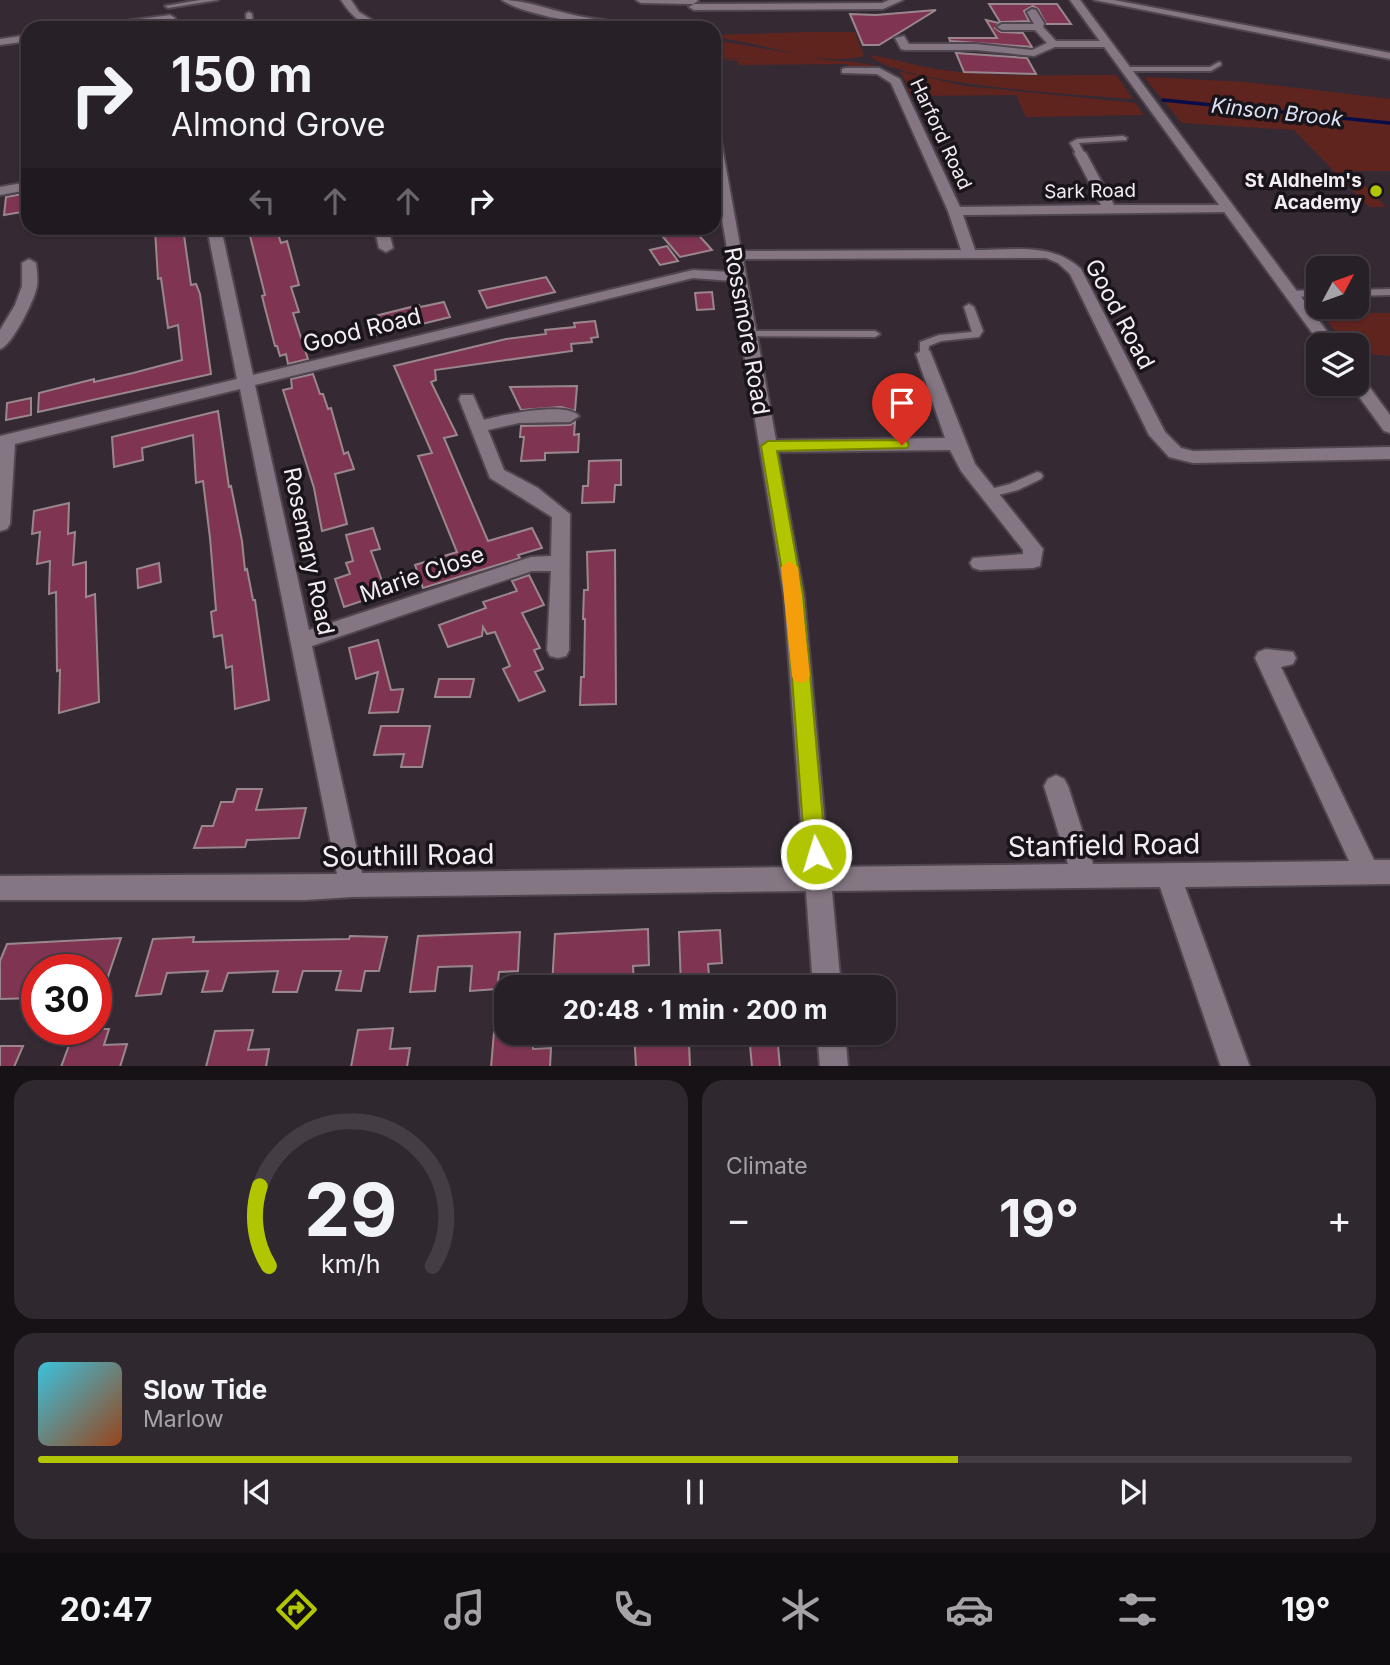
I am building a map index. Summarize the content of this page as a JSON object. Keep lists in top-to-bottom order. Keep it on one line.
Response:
{"streets":{"street":["Harford Road","Sark Road","Good Road","Rossmore Road","Rosemary Road","Marie Close","Stanfield Road","Southill Road"]},"crossings":[["Harford Road","Sark Road"],["Harford Road","Good Road"],["Good Road","Rossmore Road"],["Good Road","Rosemary Road"],["Rossmore Road","Stanfield Road"],["Rossmore Road","Southill Road"],["Rosemary Road","Marie Close"],["Rosemary Road","Southill Road"],["Stanfield Road","Southill Road"]],"water":["Kinson Brook"],"places":["St Aldhelm's Academy"],"north":"top right","page":{"turn":["150 m","Almond Grove"],"limit":"30","trip":"20:48 · 1 min · 200 m","tile":"Climate","heat":["−","19°","+"],"song":["Slow Tide","Marlow"],"tabs":["20:47","19°"],"gauge":["29","km/h"]}}
